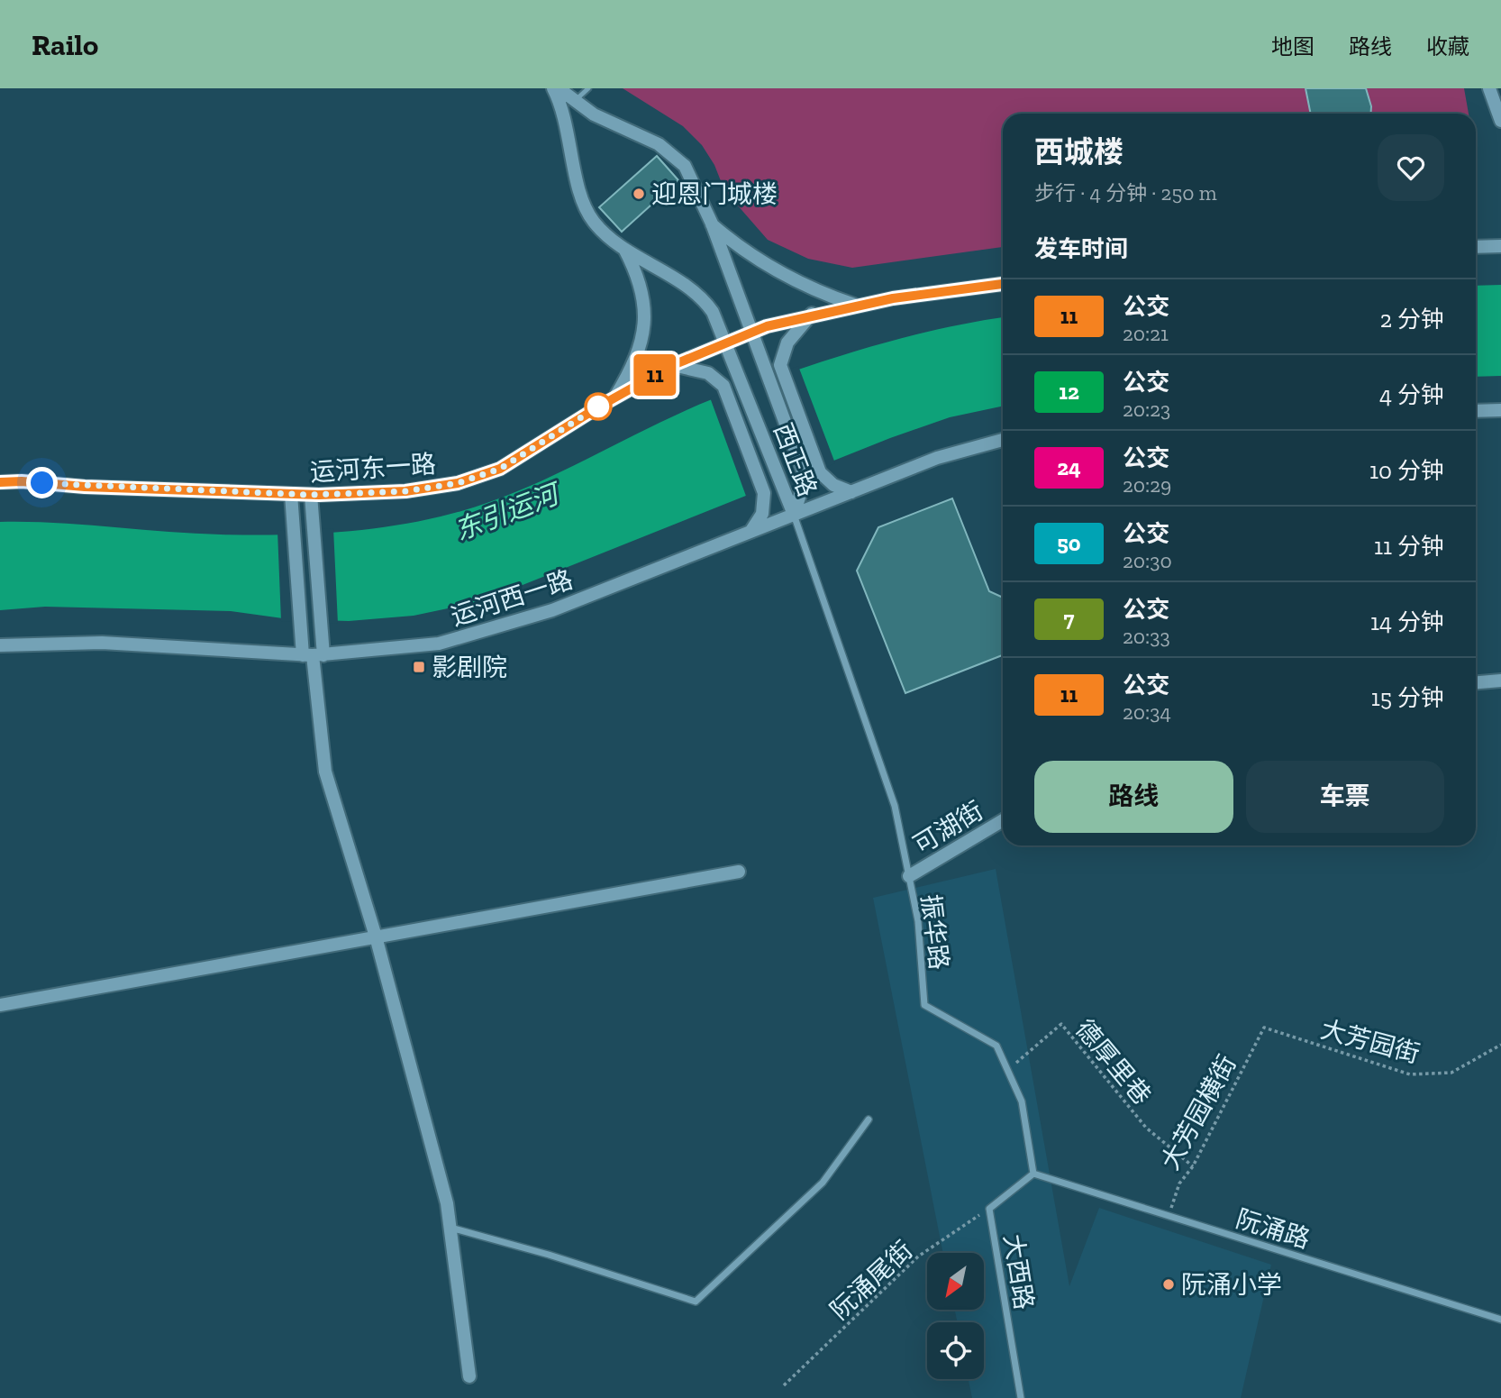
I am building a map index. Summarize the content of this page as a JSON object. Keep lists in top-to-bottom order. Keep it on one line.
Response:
{"streets":{"street":["西正路","运河东一路","运河西一路","可湖街","振华路","阮涌路","大西路"],"path":["大芳园街","德厚里巷","大芳园横街","阮涌尾街"]},"crossings":[["西正路","运河东一路"],["西正路","运河西一路"],["西正路","振华路"],["运河西一路","振华路"],["可湖街","振华路"],["振华路","德厚里巷"],["振华路","阮涌路"],["振华路","大西路"],["大芳园街","大芳园横街"],["德厚里巷","大芳园横街"],["大芳园横街","阮涌路"],["阮涌路","大西路"],["大西路","阮涌尾街"]],"water":["东引运河"],"places":{"other":["迎恩门城楼","阮涌小学"],"transit":["影剧院"]},"lines":["bus line 11"],"north":"bottom left","page":{"header":"Railo","nav":["地图","路线","收藏"],"on_map":"11","heading":[["西城楼","步行 · 4 分钟 · 250 m"],"发车时间"],"list":[{"mark":"11","name":"公交","note":"20:21","value":"2 分钟"},{"mark":"12","name":"公交","note":"20:23","value":"4 分钟"},{"mark":"24","name":"公交","note":"20:29","value":"10 分钟"},{"mark":"50","name":"公交","note":"20:30","value":"11 分钟"},{"mark":"7","name":"公交","note":"20:33","value":"14 分钟"},{"mark":"11","name":"公交","note":"20:34","value":"15 分钟"}],"buttons":["路线","车票"]}}
